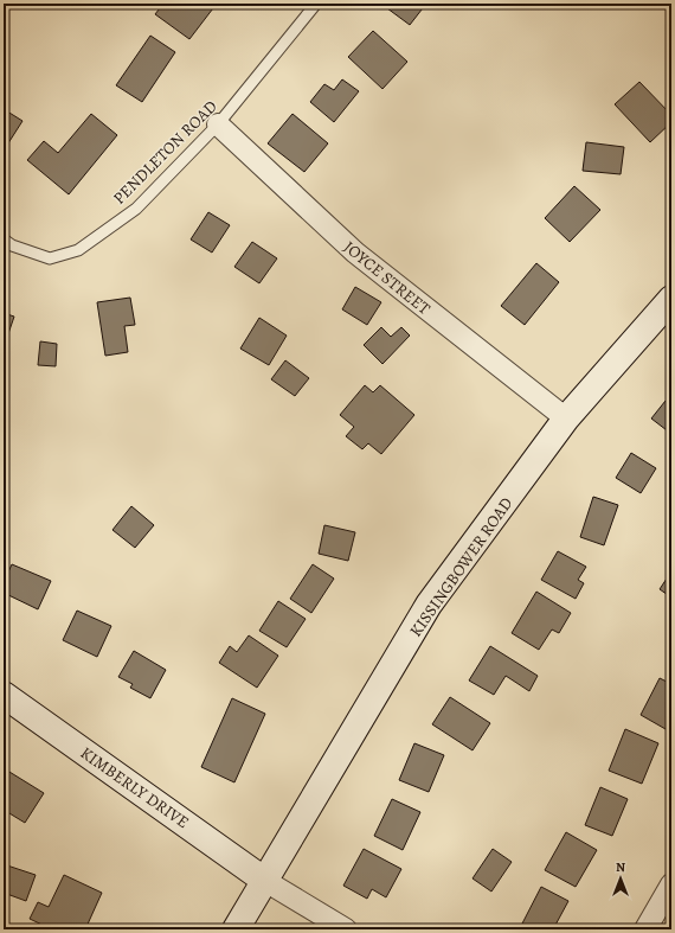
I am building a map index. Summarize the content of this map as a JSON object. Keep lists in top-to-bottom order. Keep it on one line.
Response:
{"streets":{"street":["JOYCE STREET","KISSINGBOWER ROAD","KIMBERLY DRIVE"],"lane":["PENDLETON ROAD"]},"crossings":[["PENDLETON ROAD","JOYCE STREET"],["JOYCE STREET","KISSINGBOWER ROAD"],["KISSINGBOWER ROAD","KIMBERLY DRIVE"]],"north":"top"}
